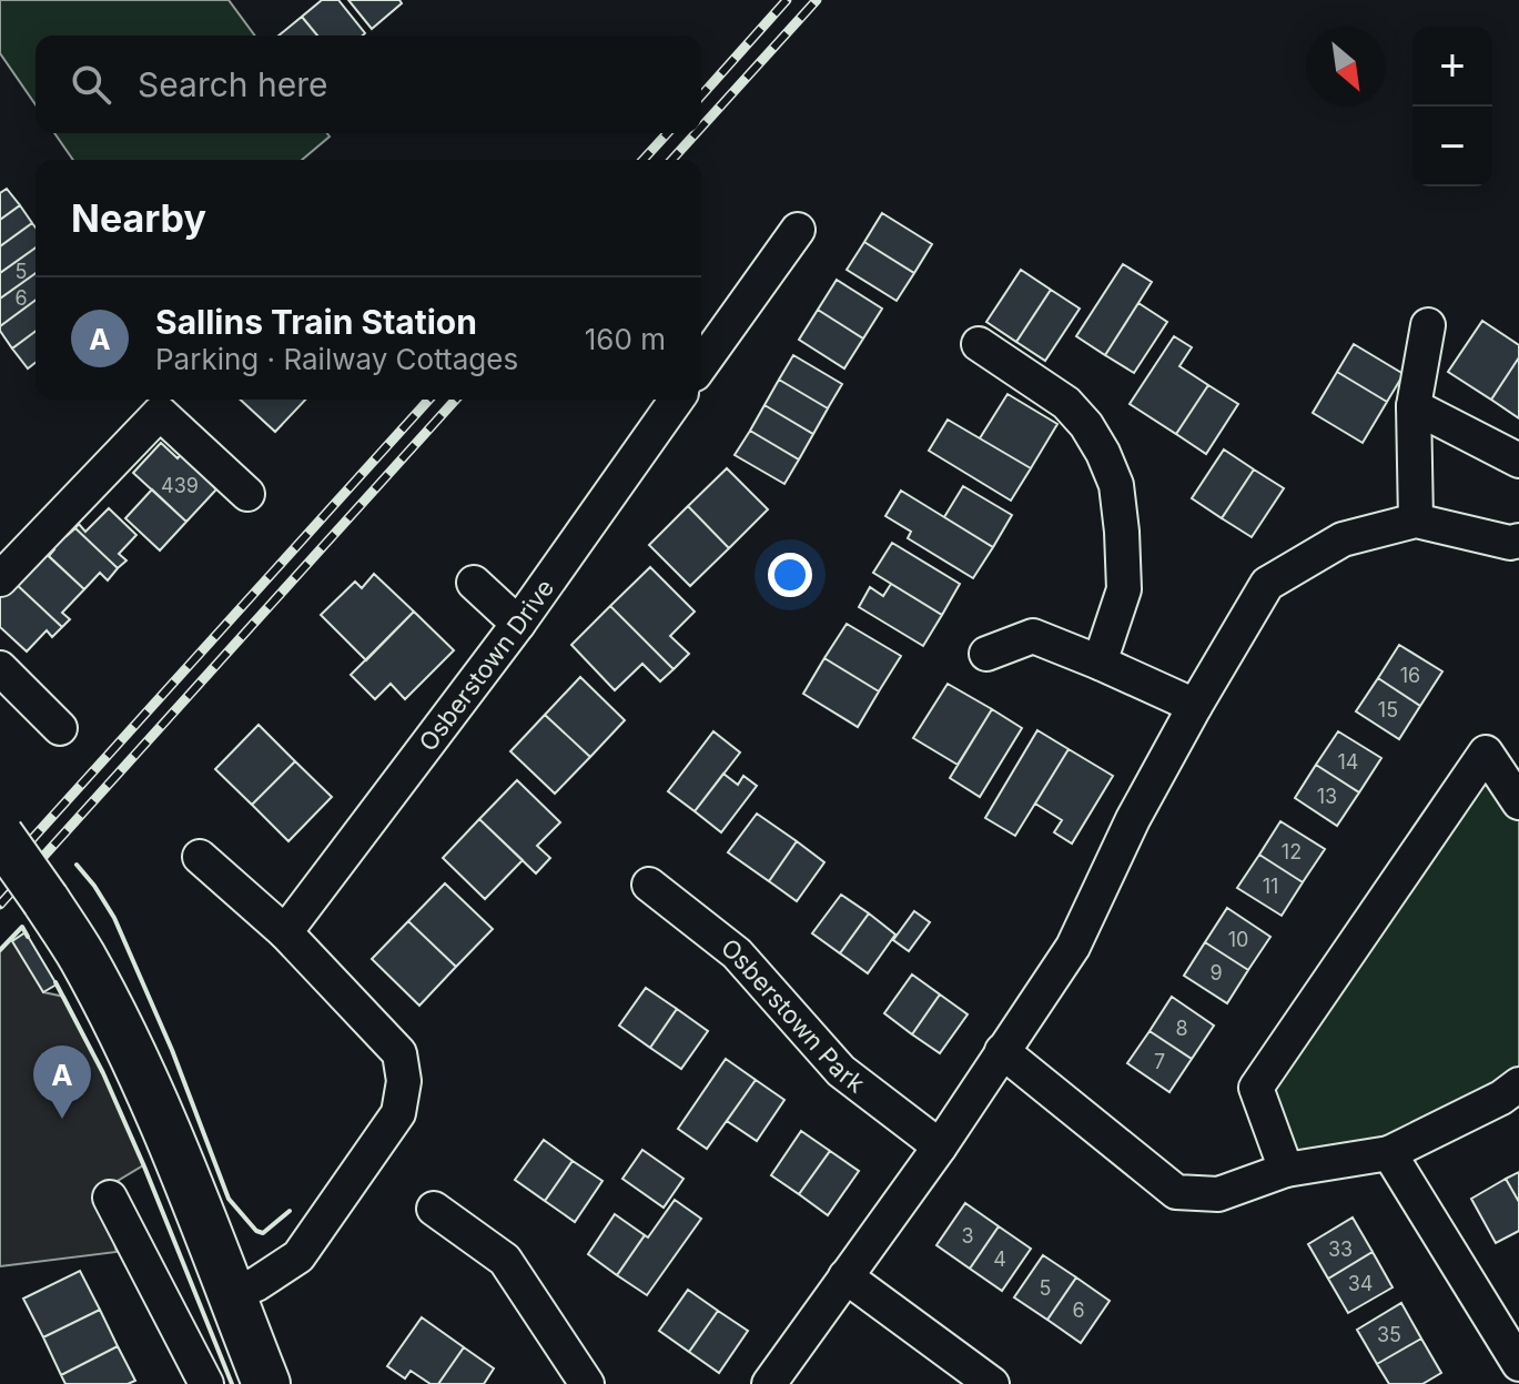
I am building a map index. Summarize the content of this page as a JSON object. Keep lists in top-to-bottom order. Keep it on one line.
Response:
{"streets":{"street":["Osberstown Drive","Osberstown Park"]},"house_numbers":["5","6","439","16","15","14","13","12","11","10","9","8","7","3","33","4","34","5","6","35"],"north":"bottom right","page":{"map_buttons":["+","−"],"search":"Search here","heading":"Nearby","list":[{"mark":"A","name":"Sallins Train Station","note":"Parking · Railway Cottages","value":"160 m"}],"pins":"A"}}
